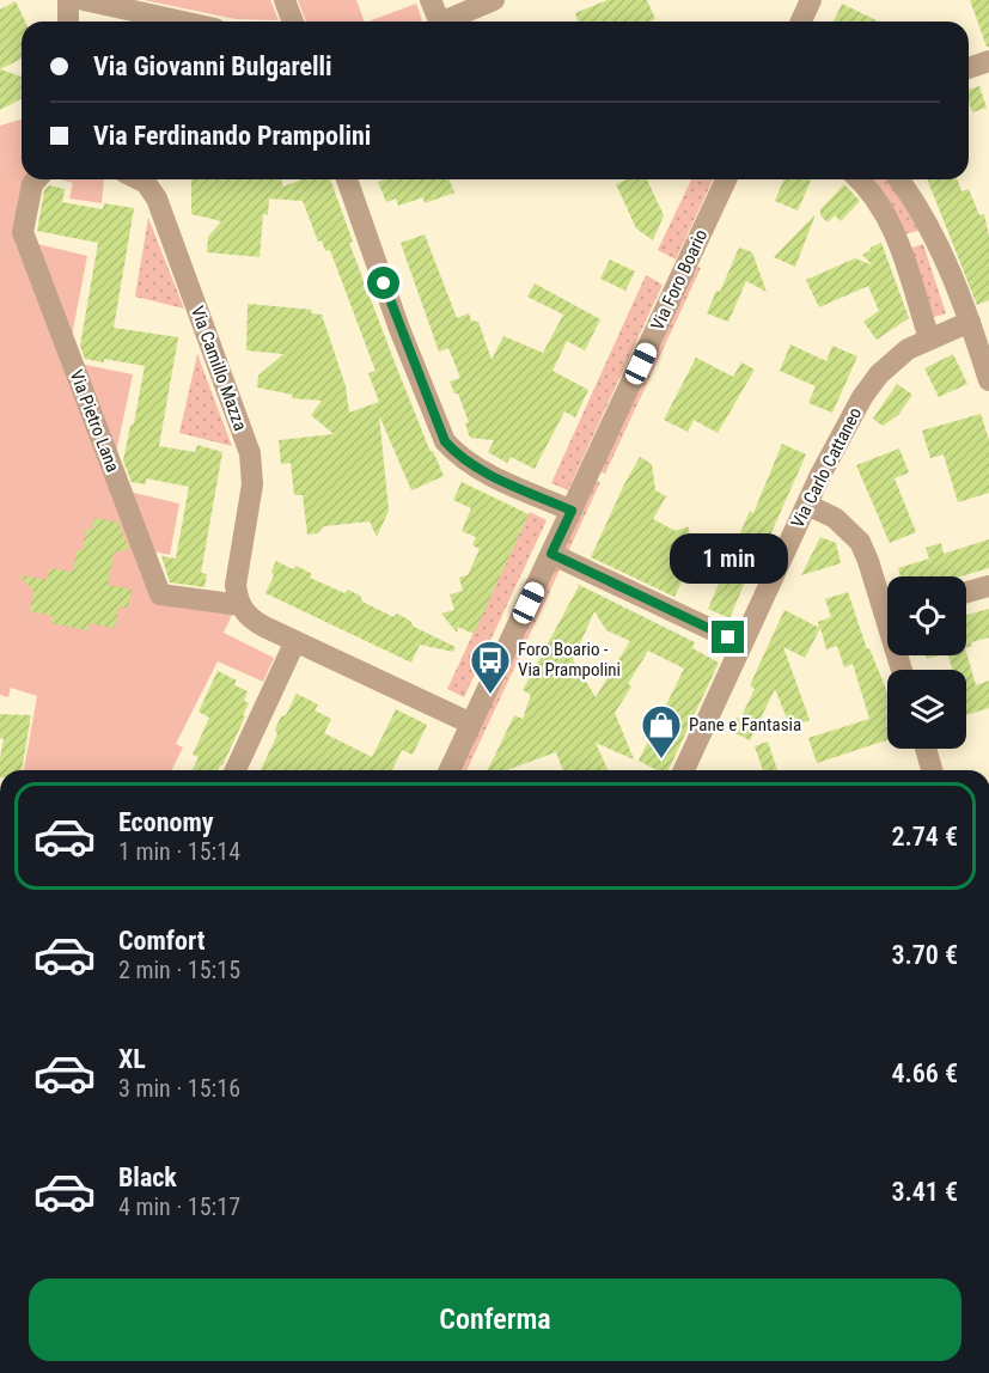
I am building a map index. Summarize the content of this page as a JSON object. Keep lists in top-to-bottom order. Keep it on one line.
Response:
{"streets":{"street":["Via Foro Boario","Via Camillo Mazza","Via Pietro Lana","Via Carlo Cattaneo"]},"crossings":[["Via Camillo Mazza","Via Pietro Lana"]],"places":{"bus stop":["Foro Boario - Via Prampolini"],"shop":["Pane e Fantasia"]},"page":{"banner":["Via Giovanni Bulgarelli","Via Ferdinando Prampolini"],"bubble":"1 min","list":[{"name":"Economy","note":"1 min · 15:14","value":"2.74 €"},{"name":"Comfort","note":"2 min · 15:15","value":"3.70 €"},{"name":"XL","note":"3 min · 15:16","value":"4.66 €"},{"name":"Black","note":"4 min · 15:17","value":"3.41 €"}],"buttons":"Conferma"}}
